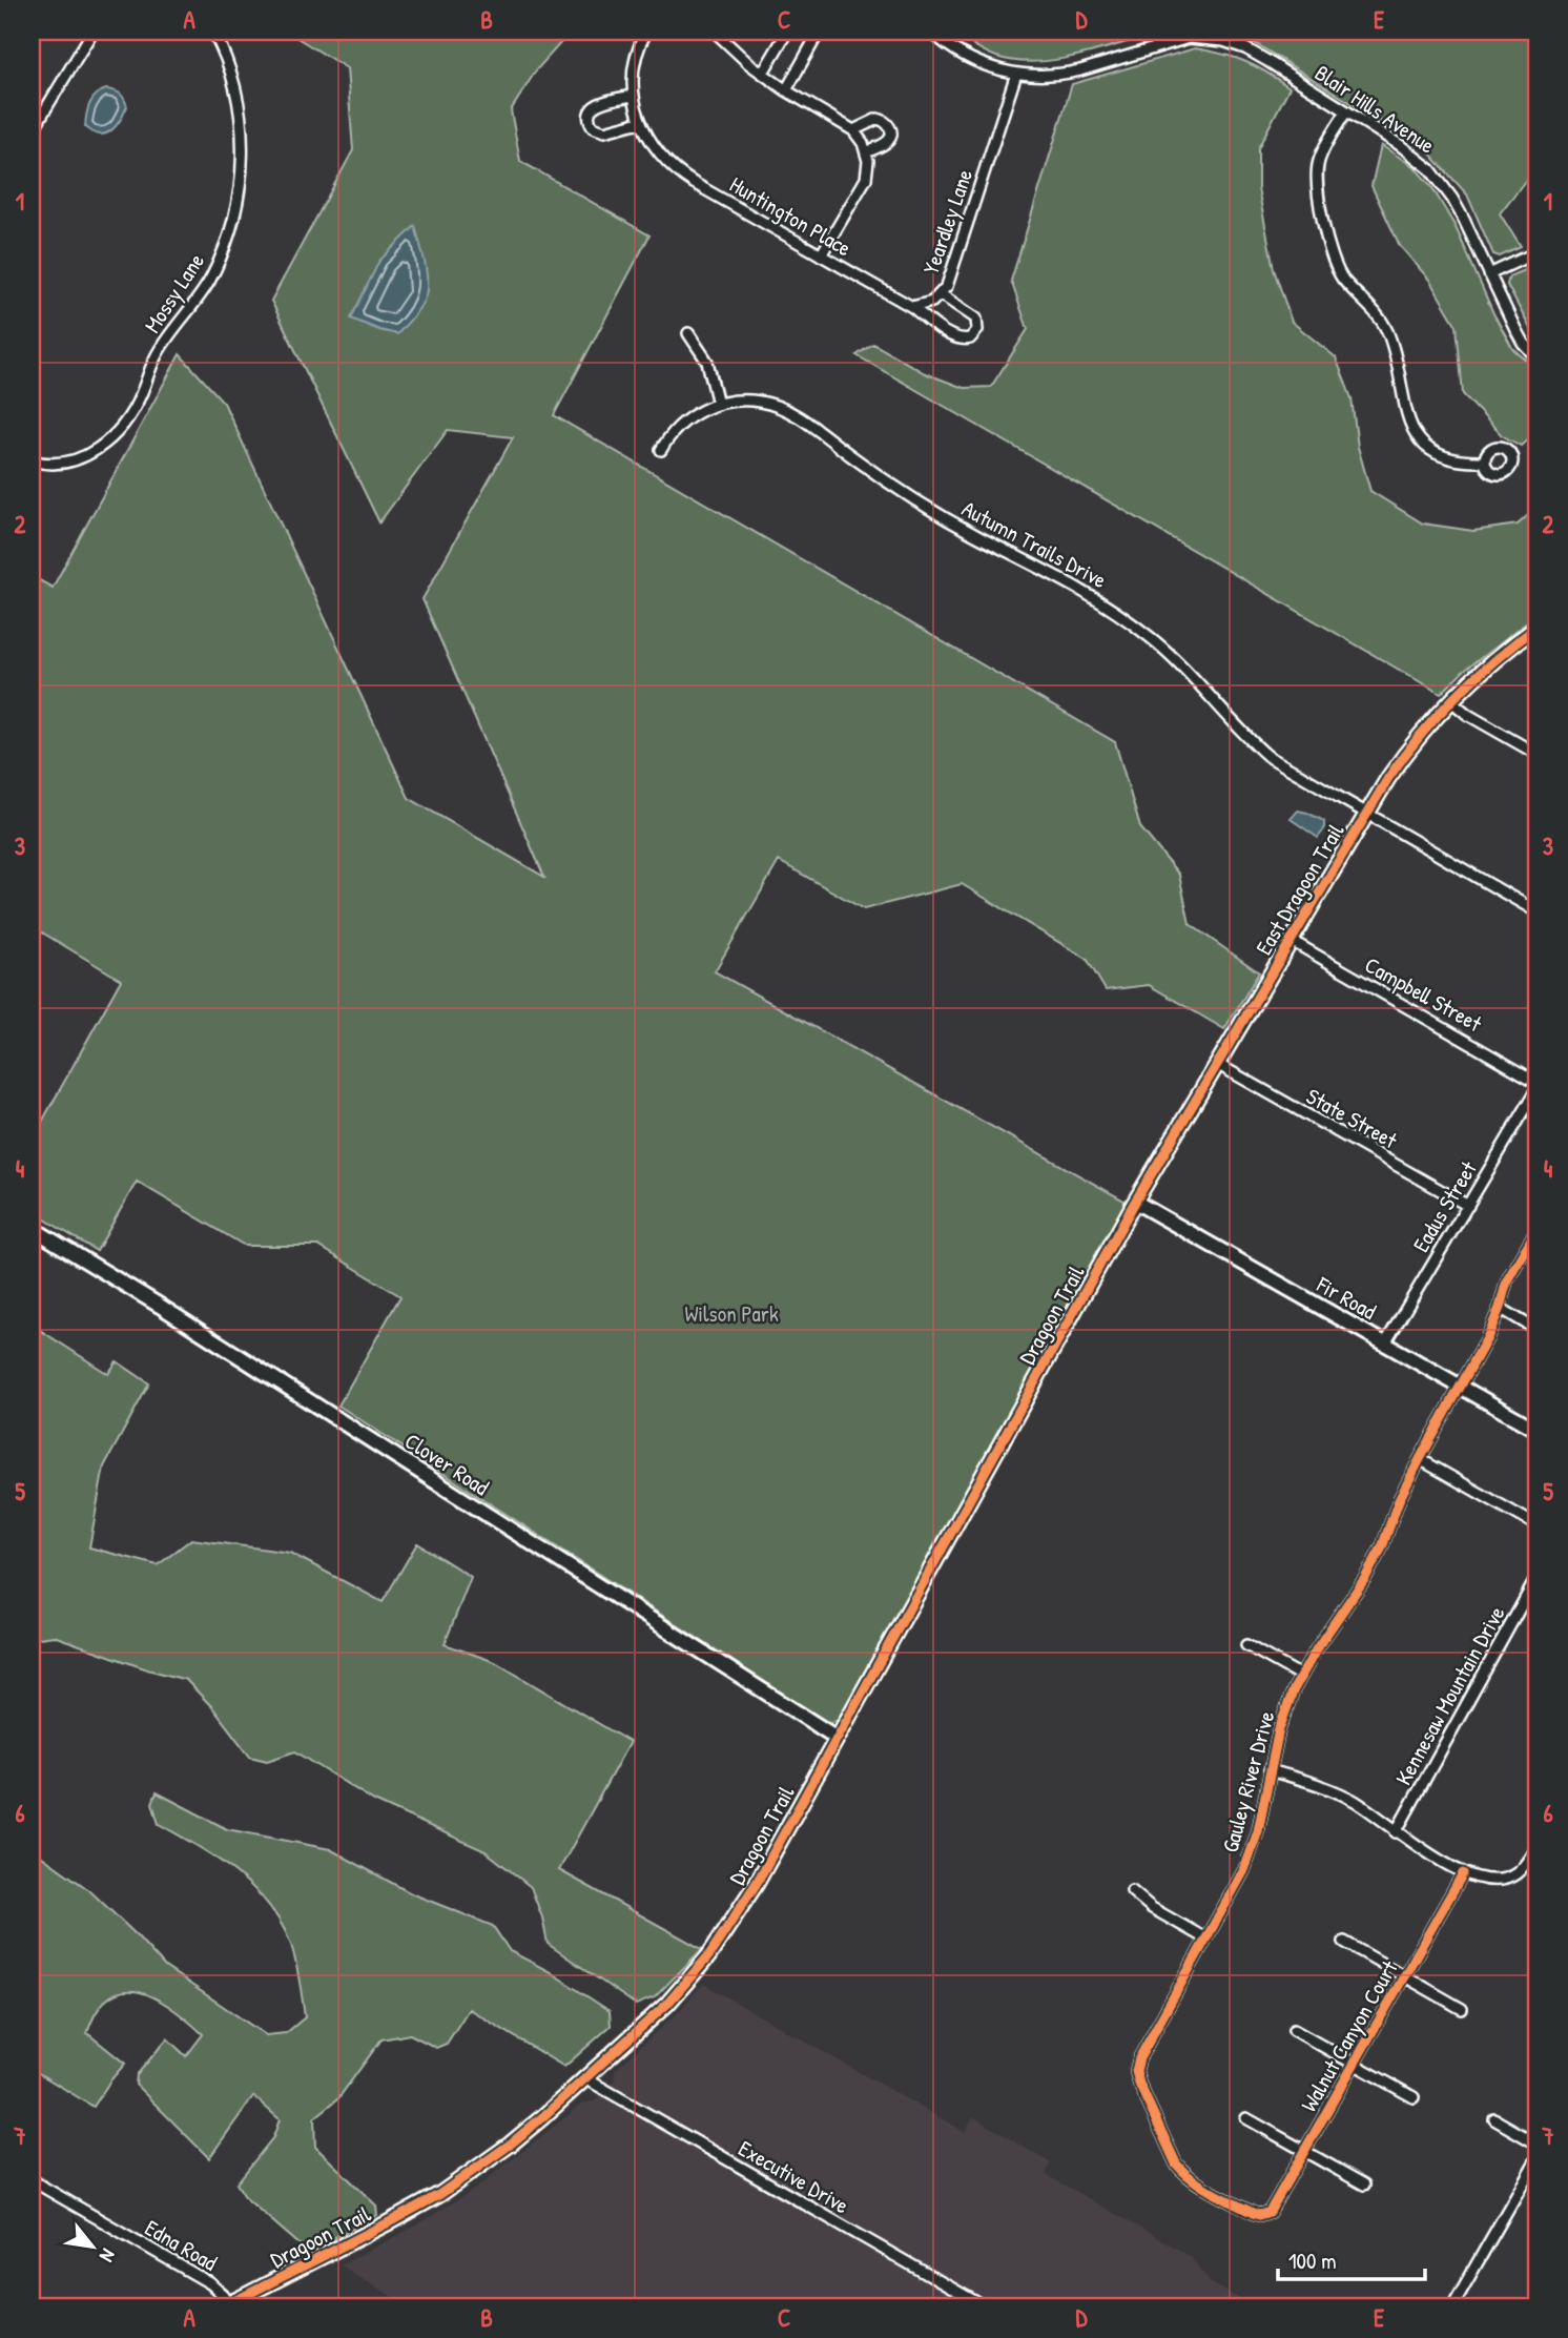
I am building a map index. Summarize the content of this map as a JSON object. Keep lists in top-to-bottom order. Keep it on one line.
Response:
{"streets":{"street":["Blair Hills Avenue","Huntington Place","Yeardley Lane","Mossy Lane","Autumn Trails Drive","East Dragoon Trail","Campbell Street","State Street","Eadus Street","Fir Road","Dragoon Trail","Clover Road","Kennesaw Mountain Drive","Gauley River Drive","Walnut Canyon Court","Executive Drive","Edna Road"]},"crossings":[["Blair Hills Avenue","Yeardley Lane"],["Huntington Place","Yeardley Lane"],["Autumn Trails Drive","East Dragoon Trail"],["East Dragoon Trail","Campbell Street"],["East Dragoon Trail","State Street"],["East Dragoon Trail","Fir Road"],["East Dragoon Trail","Dragoon Trail"],["State Street","Eadus Street"],["Eadus Street","Fir Road"],["Fir Road","Dragoon Trail"],["Fir Road","Gauley River Drive"],["Dragoon Trail","Clover Road"],["Dragoon Trail","Executive Drive"],["Dragoon Trail","Edna Road"],["Gauley River Drive","Walnut Canyon Court"]],"parks":["Wilson Park"],"scale_bar":"100 m","north":"bottom right","grid":{"columns":["A","B","C","D","E"],"rows":["1","2","3","4","5","6","7"]}}
